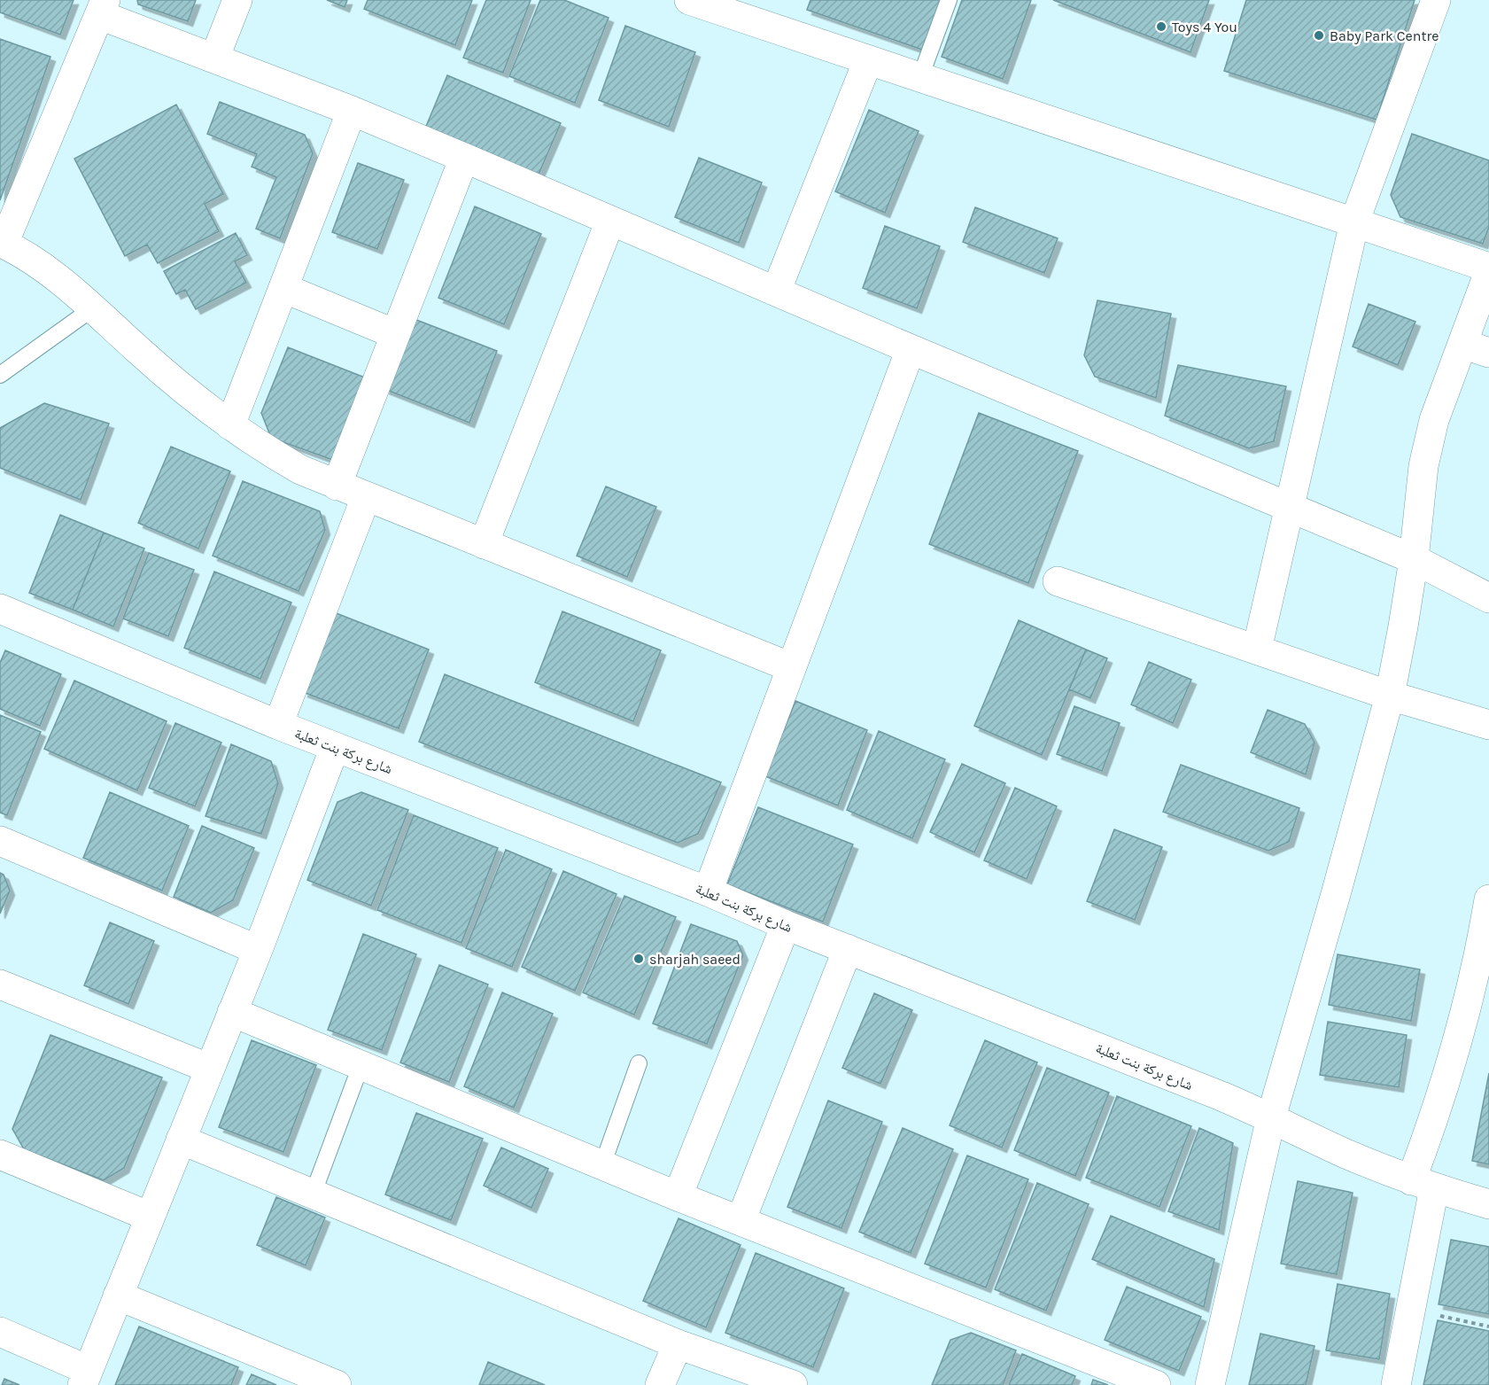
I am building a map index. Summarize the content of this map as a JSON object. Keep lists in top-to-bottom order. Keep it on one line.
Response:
{"streets":{"street":["شارع بركة بنت ثعلبة"]},"places":["Toys 4 You","Baby Park Centre","sharjah saeed"]}
